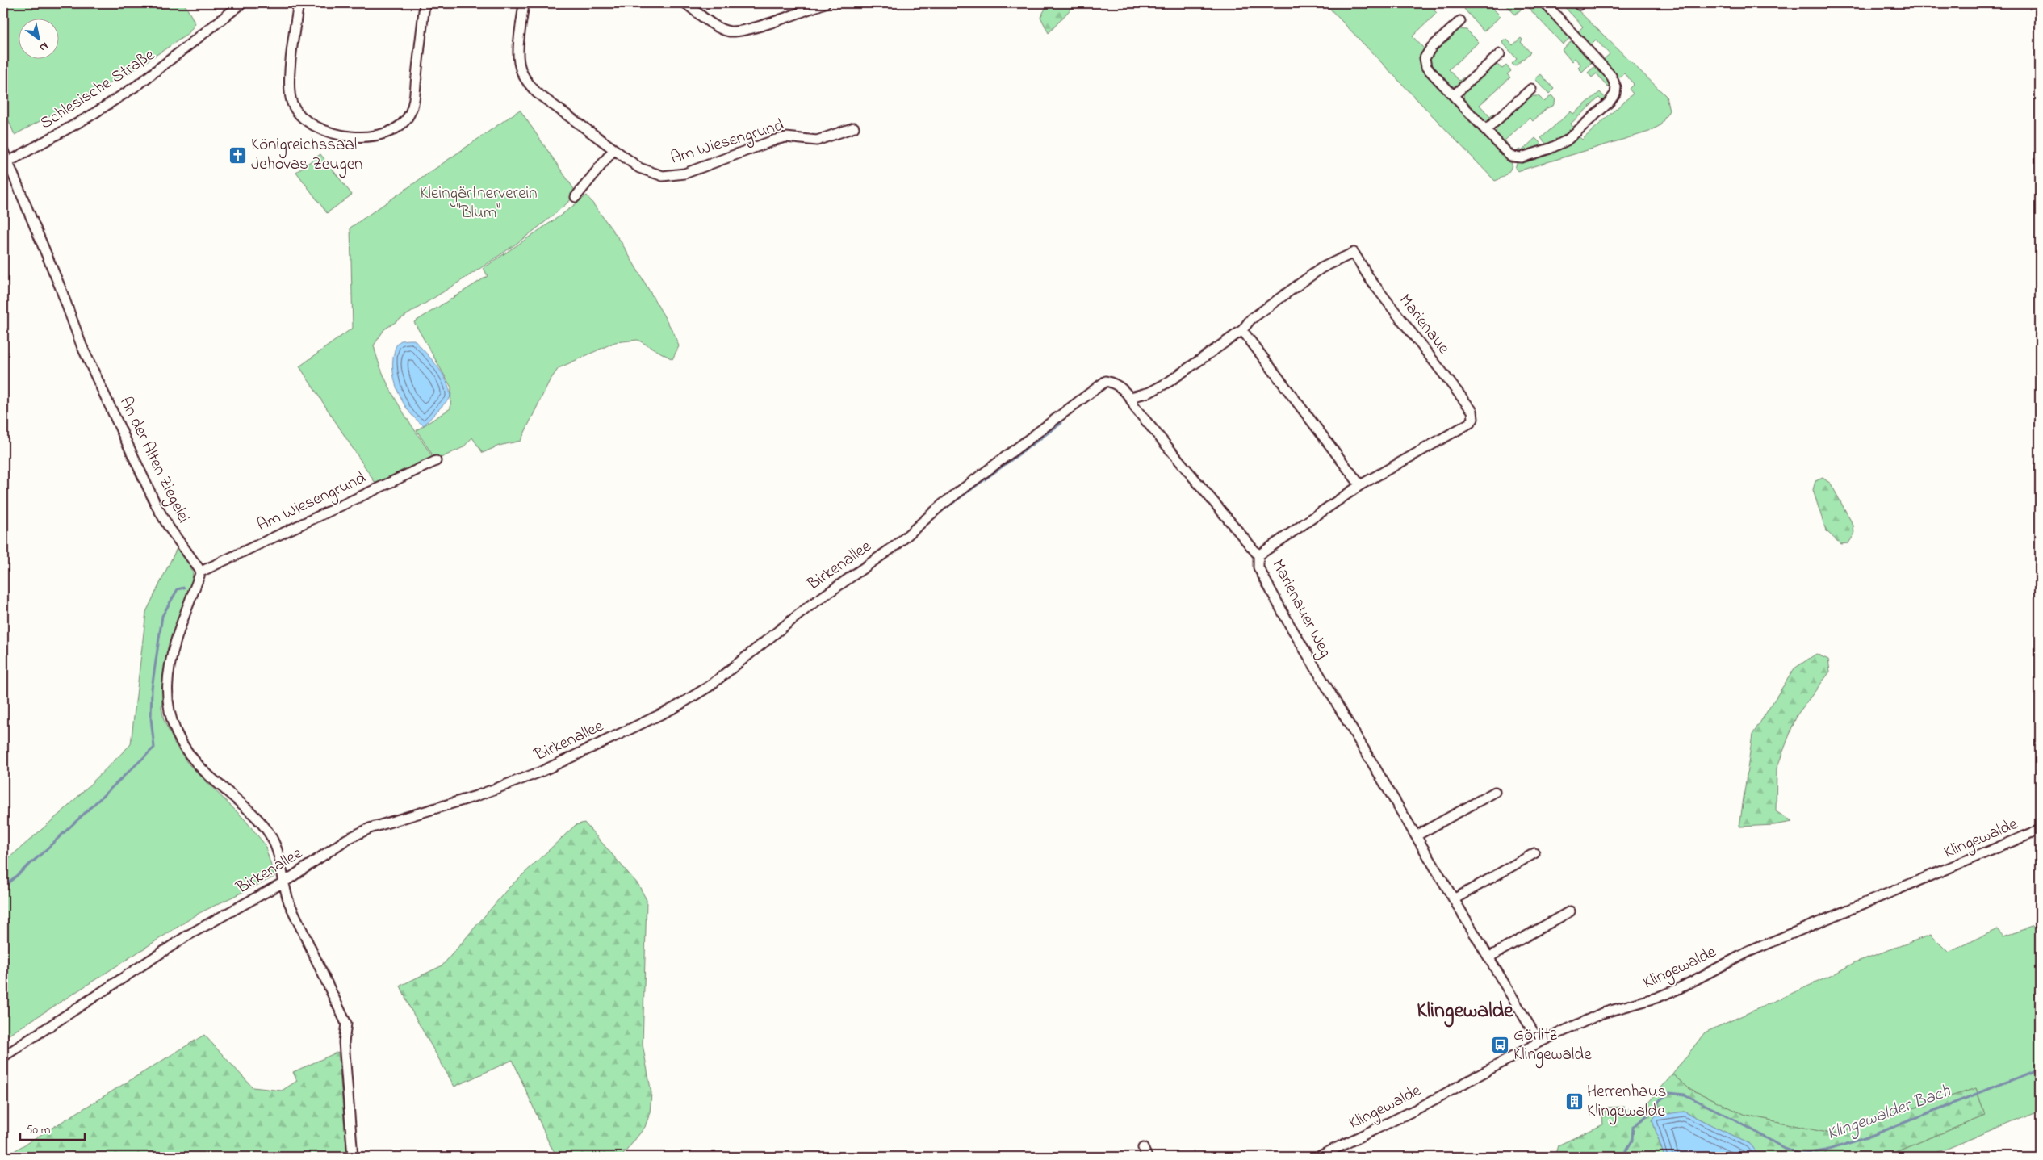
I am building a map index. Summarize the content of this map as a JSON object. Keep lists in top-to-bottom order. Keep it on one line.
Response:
{"streets":{"street":["Schlesische Straße","Am Wiesengrund","Marienaue","An der Alten Ziegelei","Birkenallee","Marienauer Weg","Klingewalde"]},"crossings":[["Schlesische Straße","An der Alten Ziegelei"],["Am Wiesengrund","An der Alten Ziegelei"],["Marienaue","Marienauer Weg"],["Birkenallee","Marienauer Weg"],["Marienauer Weg","Klingewalde"]],"districts":["Klingewalde"],"water":["Klingewalder Bach"],"parks":["Kleingärtnerverein \"Blum\""],"places":{"church":["Königreichssaal Jehovas Zeugen"],"bus stop":["Görlitz Klingewalde"],"building":["Herrenhaus Klingewalde"]},"scale_bar":"50 m","north":"bottom right"}
